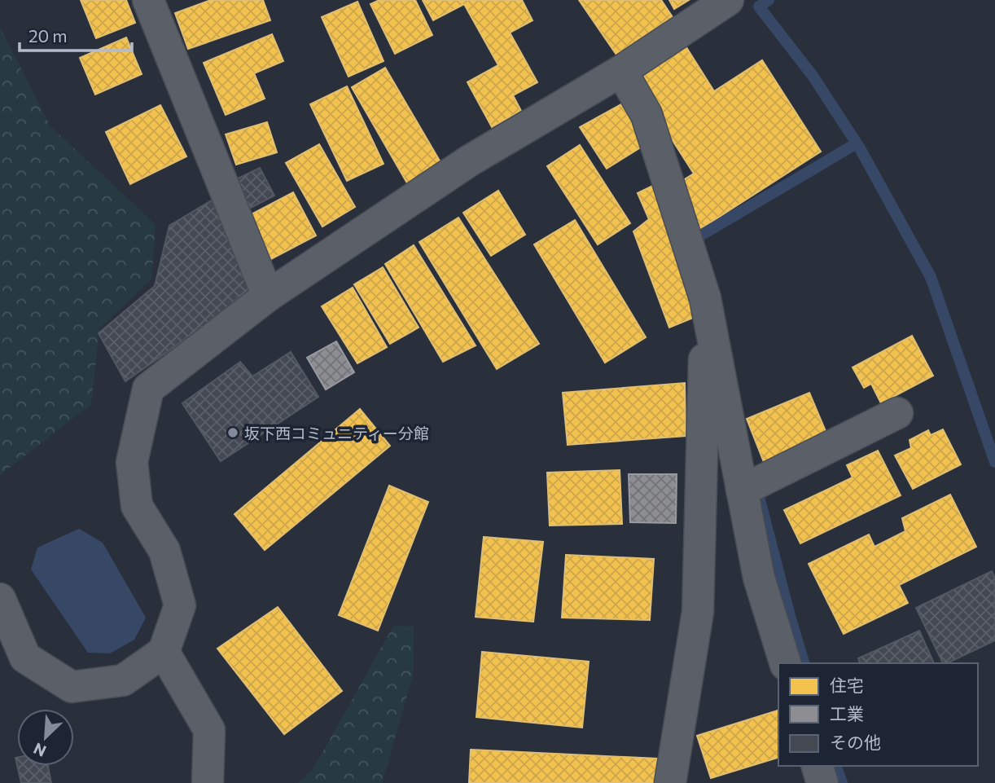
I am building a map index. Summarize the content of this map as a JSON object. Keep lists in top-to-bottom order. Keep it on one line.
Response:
{"places":["坂下西コミュニティー分館"],"legend":["住宅","工業","その他"],"scale_bar":"20 m","north":"bottom left"}
